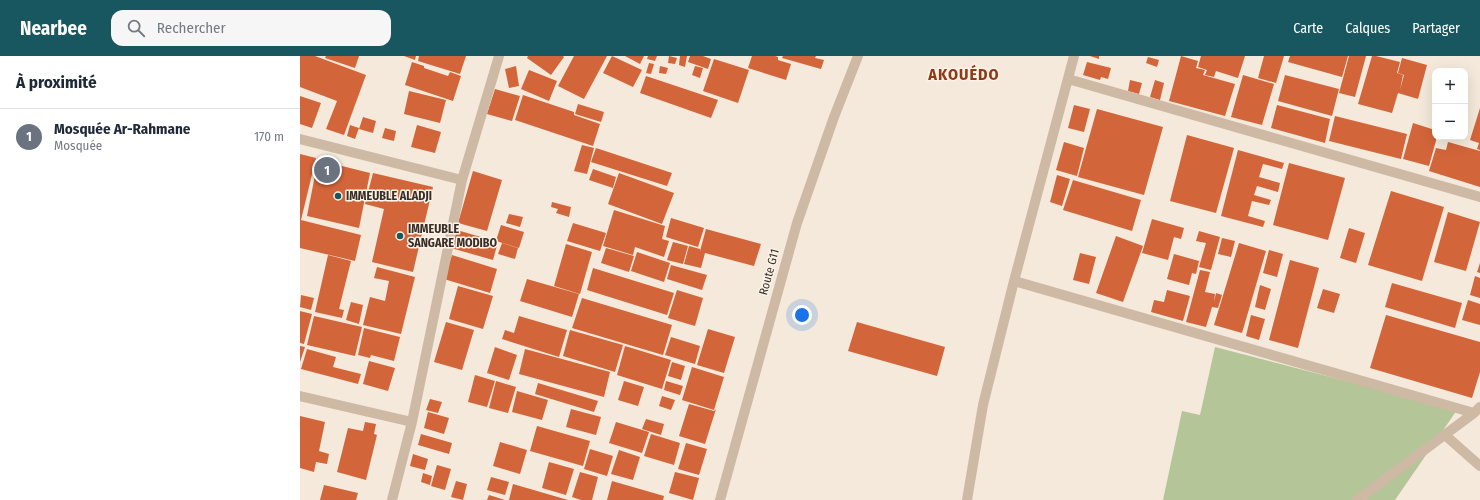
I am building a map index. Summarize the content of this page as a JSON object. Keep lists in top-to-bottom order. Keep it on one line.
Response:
{"streets":{"street":["Route G11"]},"districts":["AKOUÉDO"],"places":["IMMEUBLE ALADJI","IMMEUBLE SANGARE MODIBO"],"page":{"header":"Nearbee","search":"Rechercher","nav":["Carte","Calques","Partager"],"heading":"À proximité","map_buttons":["+","−"],"list":[{"mark":"1","name":"Mosquée Ar-Rahmane","note":"Mosquée","value":"170 m"}],"pins":"1"}}
